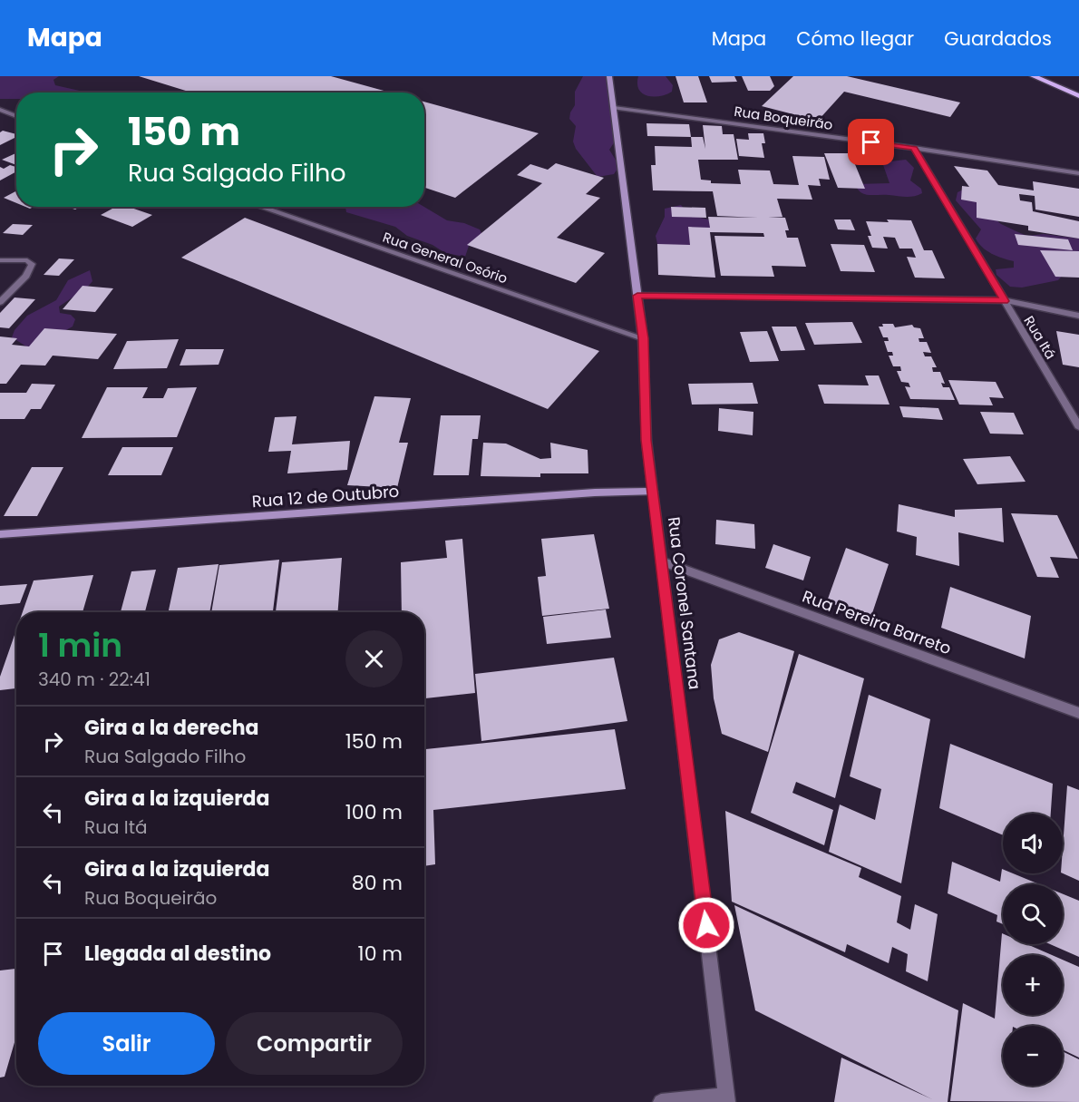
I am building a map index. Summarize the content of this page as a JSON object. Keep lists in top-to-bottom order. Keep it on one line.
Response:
{"streets":{"main road":["Rua 12 de Outubro","Rua Coronel Santana"],"street":["Rua Boqueirão","Rua General Osório","Rua Itá","Rua Pereira Barreto"]},"crossings":[["Rua Boqueirão","Rua Itá"],["Rua Boqueirão","Rua Coronel Santana"],["Rua General Osório","Rua Coronel Santana"],["Rua 12 de Outubro","Rua Coronel Santana"],["Rua Coronel Santana","Rua Pereira Barreto"]],"page":{"header":"Mapa","nav":["Mapa","Cómo llegar","Guardados"],"turn":["150 m","Rua Salgado Filho"],"heading":["1 min","340 m · 22:41"],"list":[{"name":"Gira a la derecha","note":"Rua Salgado Filho","value":"150 m"},{"name":"Gira a la izquierda","note":"Rua Itá","value":"100 m"},{"name":"Gira a la izquierda","note":"Rua Boqueirão","value":"80 m"},{"name":"Llegada al destino","value":"10 m"}],"map_buttons":["+","−"],"buttons":["Salir","Compartir"]}}
